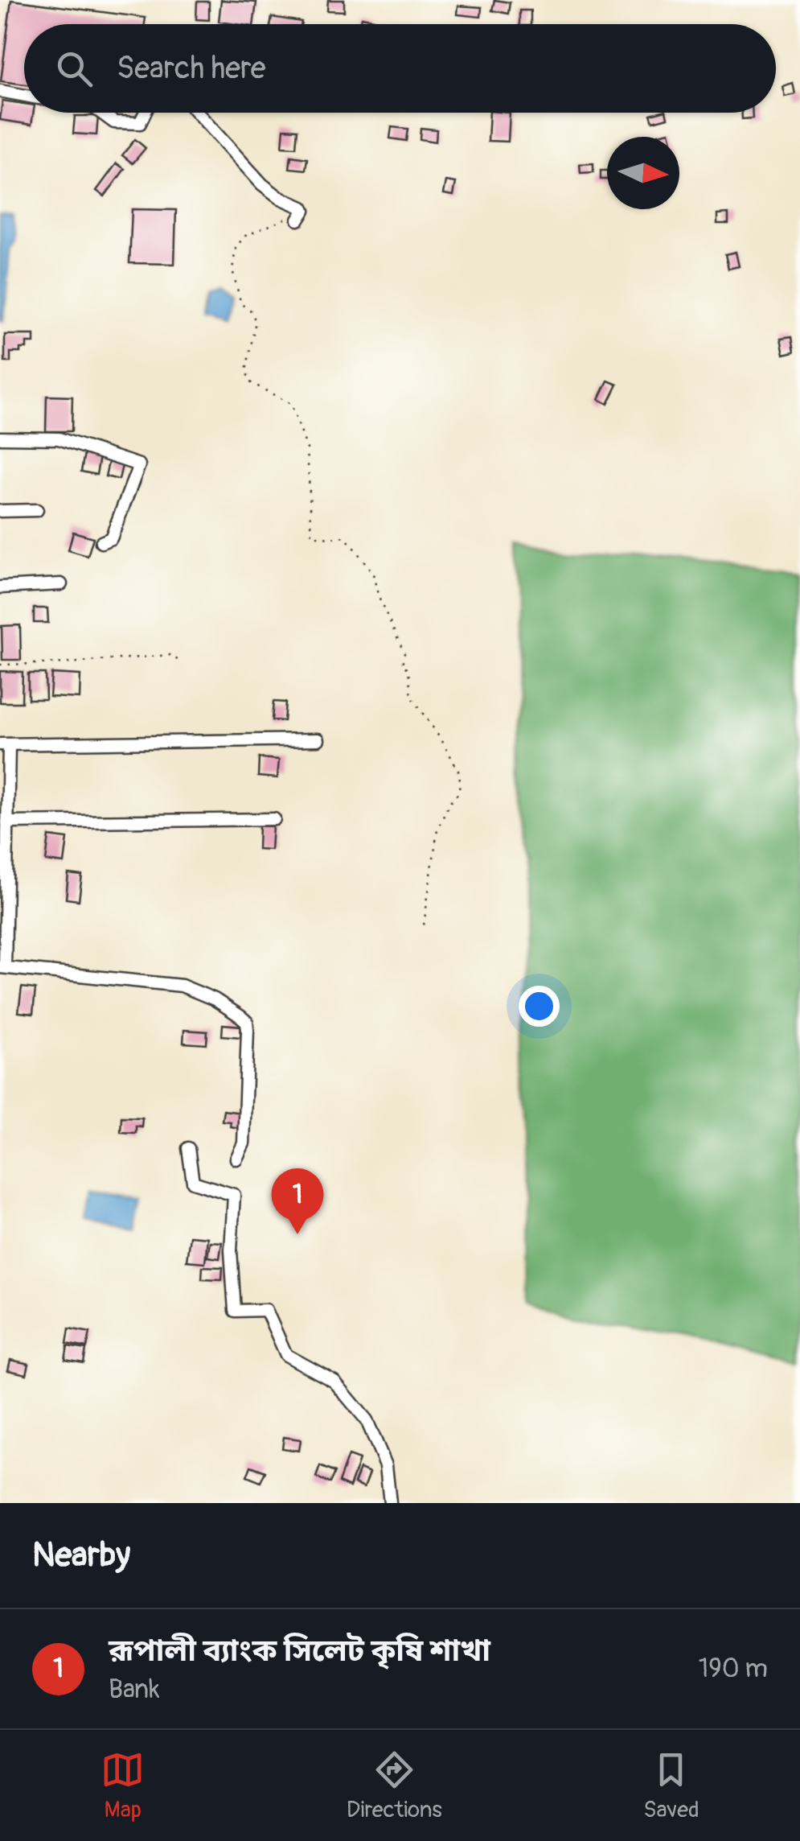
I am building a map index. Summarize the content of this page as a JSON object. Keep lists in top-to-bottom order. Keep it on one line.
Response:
{"north":"right","page":{"search":"Search here","pins":"1","heading":"Nearby","list":[{"mark":"1","name":"রূপালী ব্যাংক সিলেট কৃষি শাখা","note":"Bank","value":"190 m"}],"nav":["Map","Directions","Saved"]}}
